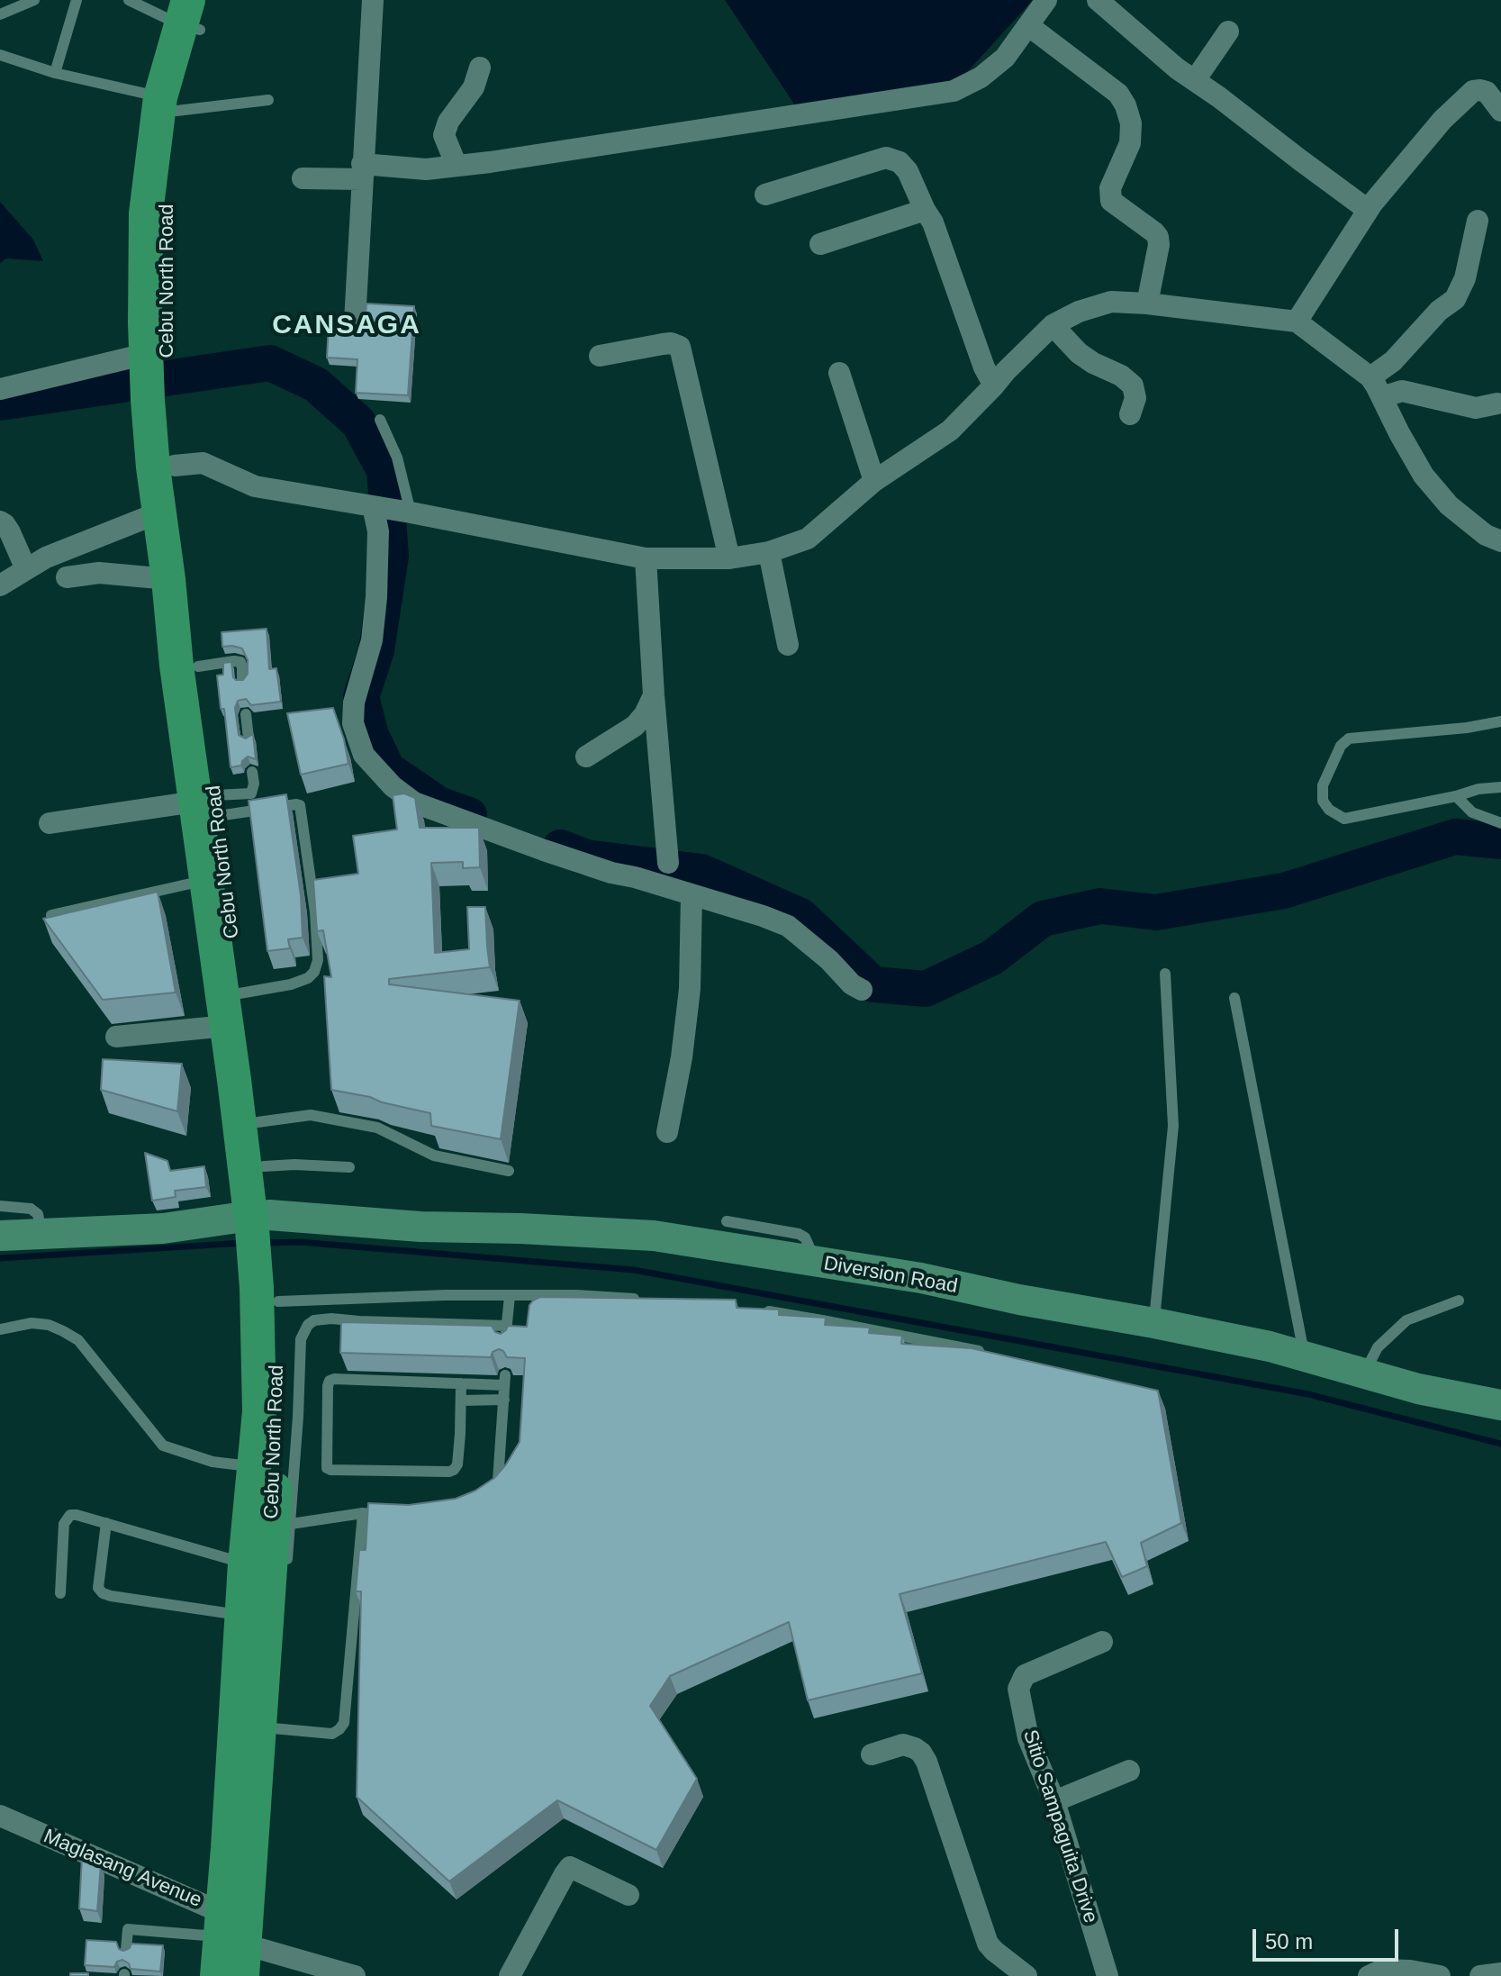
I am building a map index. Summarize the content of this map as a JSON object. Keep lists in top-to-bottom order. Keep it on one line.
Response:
{"streets":{"main road":["Cebu North Road"],"street":["Diversion Road","Sitio Sampaguita Drive","Maglasang Avenue"]},"crossings":[["Cebu North Road","Diversion Road"],["Cebu North Road","Maglasang Avenue"]],"districts":["CANSAGA"],"scale_bar":"50 m"}
